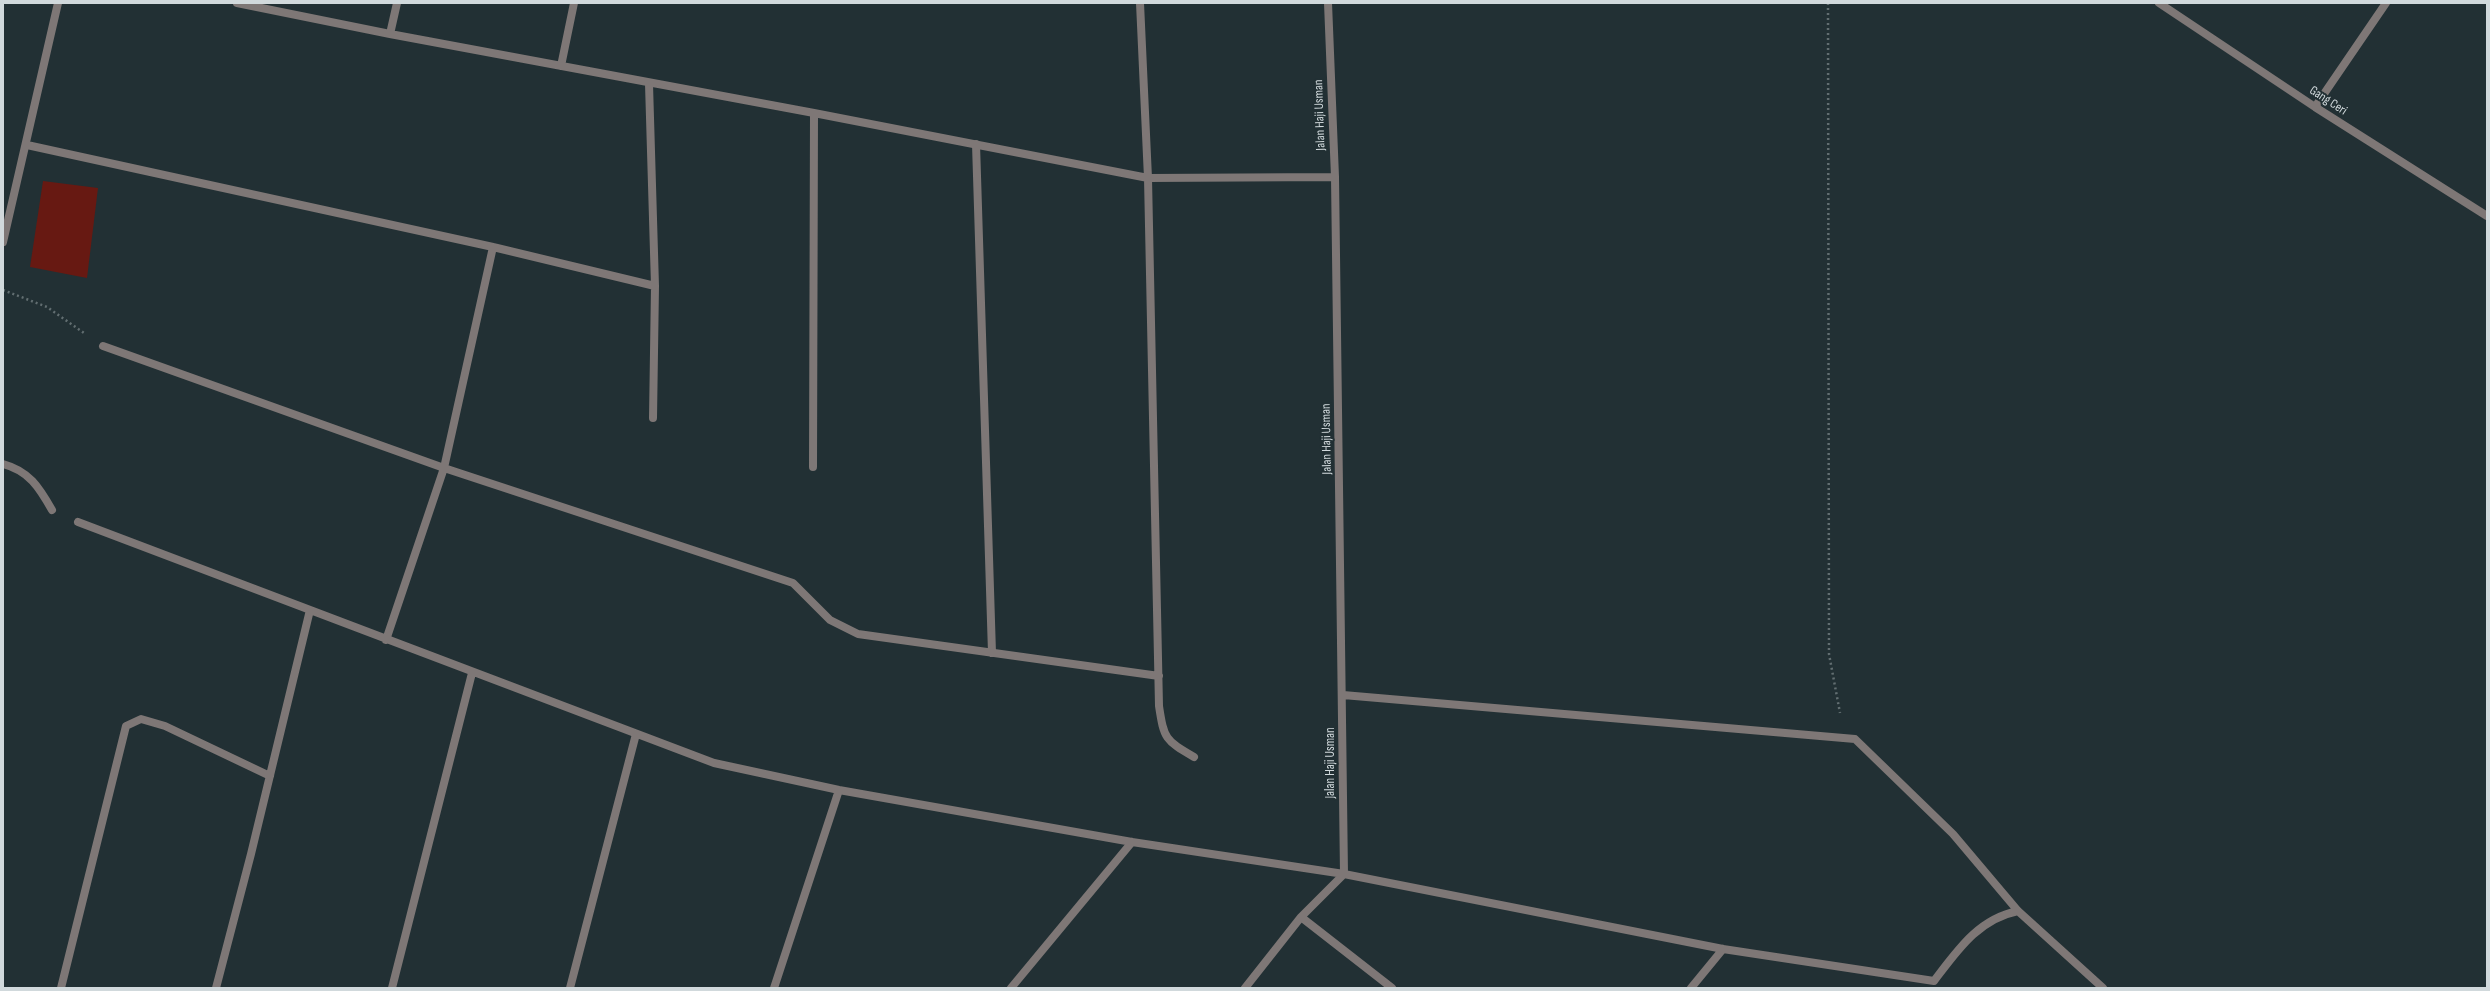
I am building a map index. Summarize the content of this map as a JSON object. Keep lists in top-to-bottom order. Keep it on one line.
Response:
{"streets":{"street":["Gang Ceri","Jalan Haji Usman"]}}
